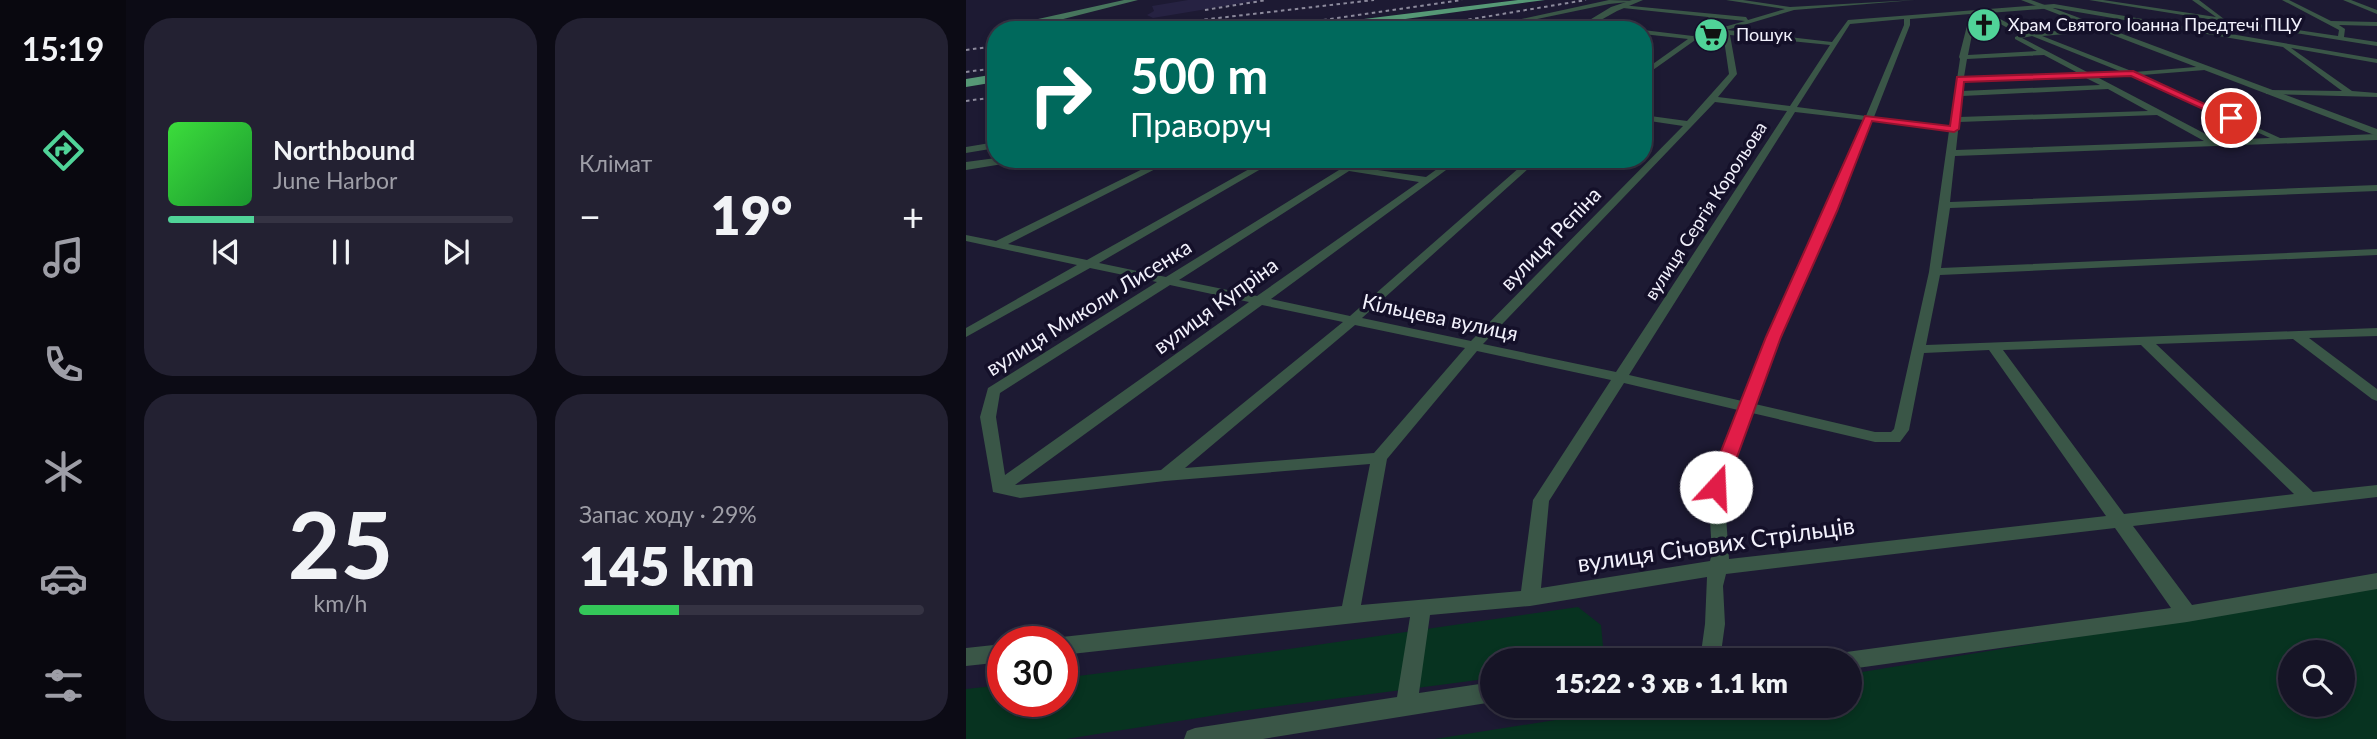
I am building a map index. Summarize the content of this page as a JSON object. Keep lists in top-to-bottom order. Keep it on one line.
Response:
{"streets":{"street":["вулиця Сергія Корольова","вулиця Рєпіна","вулиця Купріна","вулиця Миколи Лисенка","Кільцева вулиця","вулиця Січових Стрільців"]},"crossings":[["вулиця Сергія Корольова","Кільцева вулиця"],["вулиця Сергія Корольова","вулиця Січових Стрільців"],["вулиця Рєпіна","Кільцева вулиця"],["вулиця Рєпіна","вулиця Січових Стрільців"],["вулиця Купріна","вулиця Миколи Лисенка"],["вулиця Купріна","Кільцева вулиця"],["вулиця Миколи Лисенка","Кільцева вулиця"]],"places":{"church":["Храм Святого Іоанна Предтечі ПЦУ"],"supermarket":["Пошук"]},"page":{"tabs":"15:19","tile":["Клімат",["25","km/h"],["Запас ходу · 29%","145 km"]],"turn":["500 m","Праворуч"],"song":["Northbound","June Harbor"],"heat":["−","19°","+"],"limit":"30","trip":"15:22 · 3 хв · 1.1 km"}}
